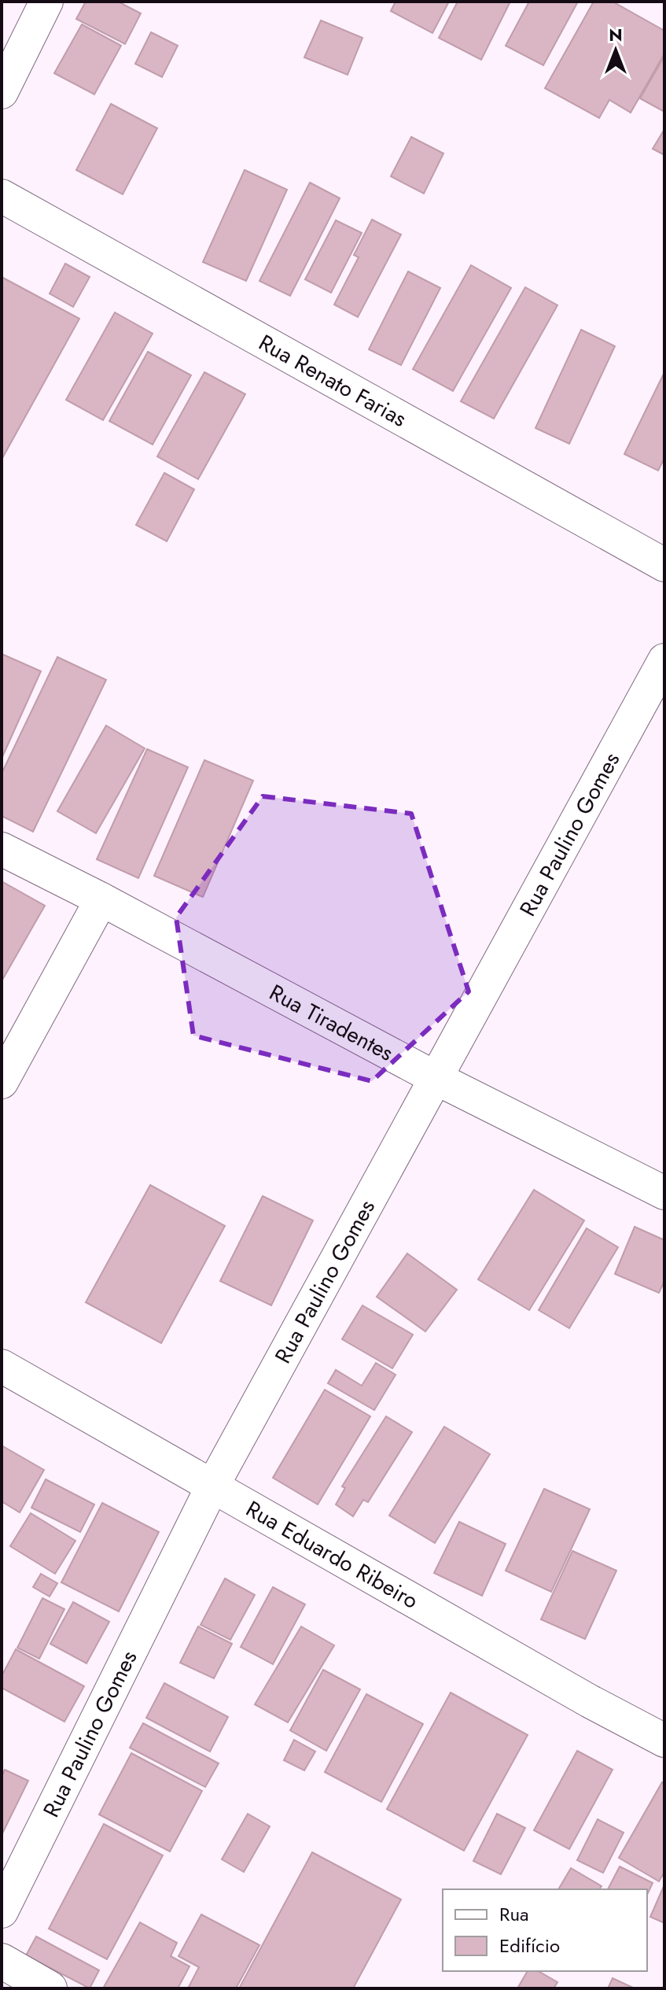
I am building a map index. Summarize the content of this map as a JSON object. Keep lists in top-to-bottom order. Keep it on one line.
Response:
{"streets":{"street":["Rua Renato Farias","Rua Paulino Gomes","Rua Tiradentes","Rua Eduardo Ribeiro"]},"crossings":[["Rua Paulino Gomes","Rua Tiradentes"],["Rua Paulino Gomes","Rua Eduardo Ribeiro"]],"legend":["Rua","Edifício"],"north":"top"}
